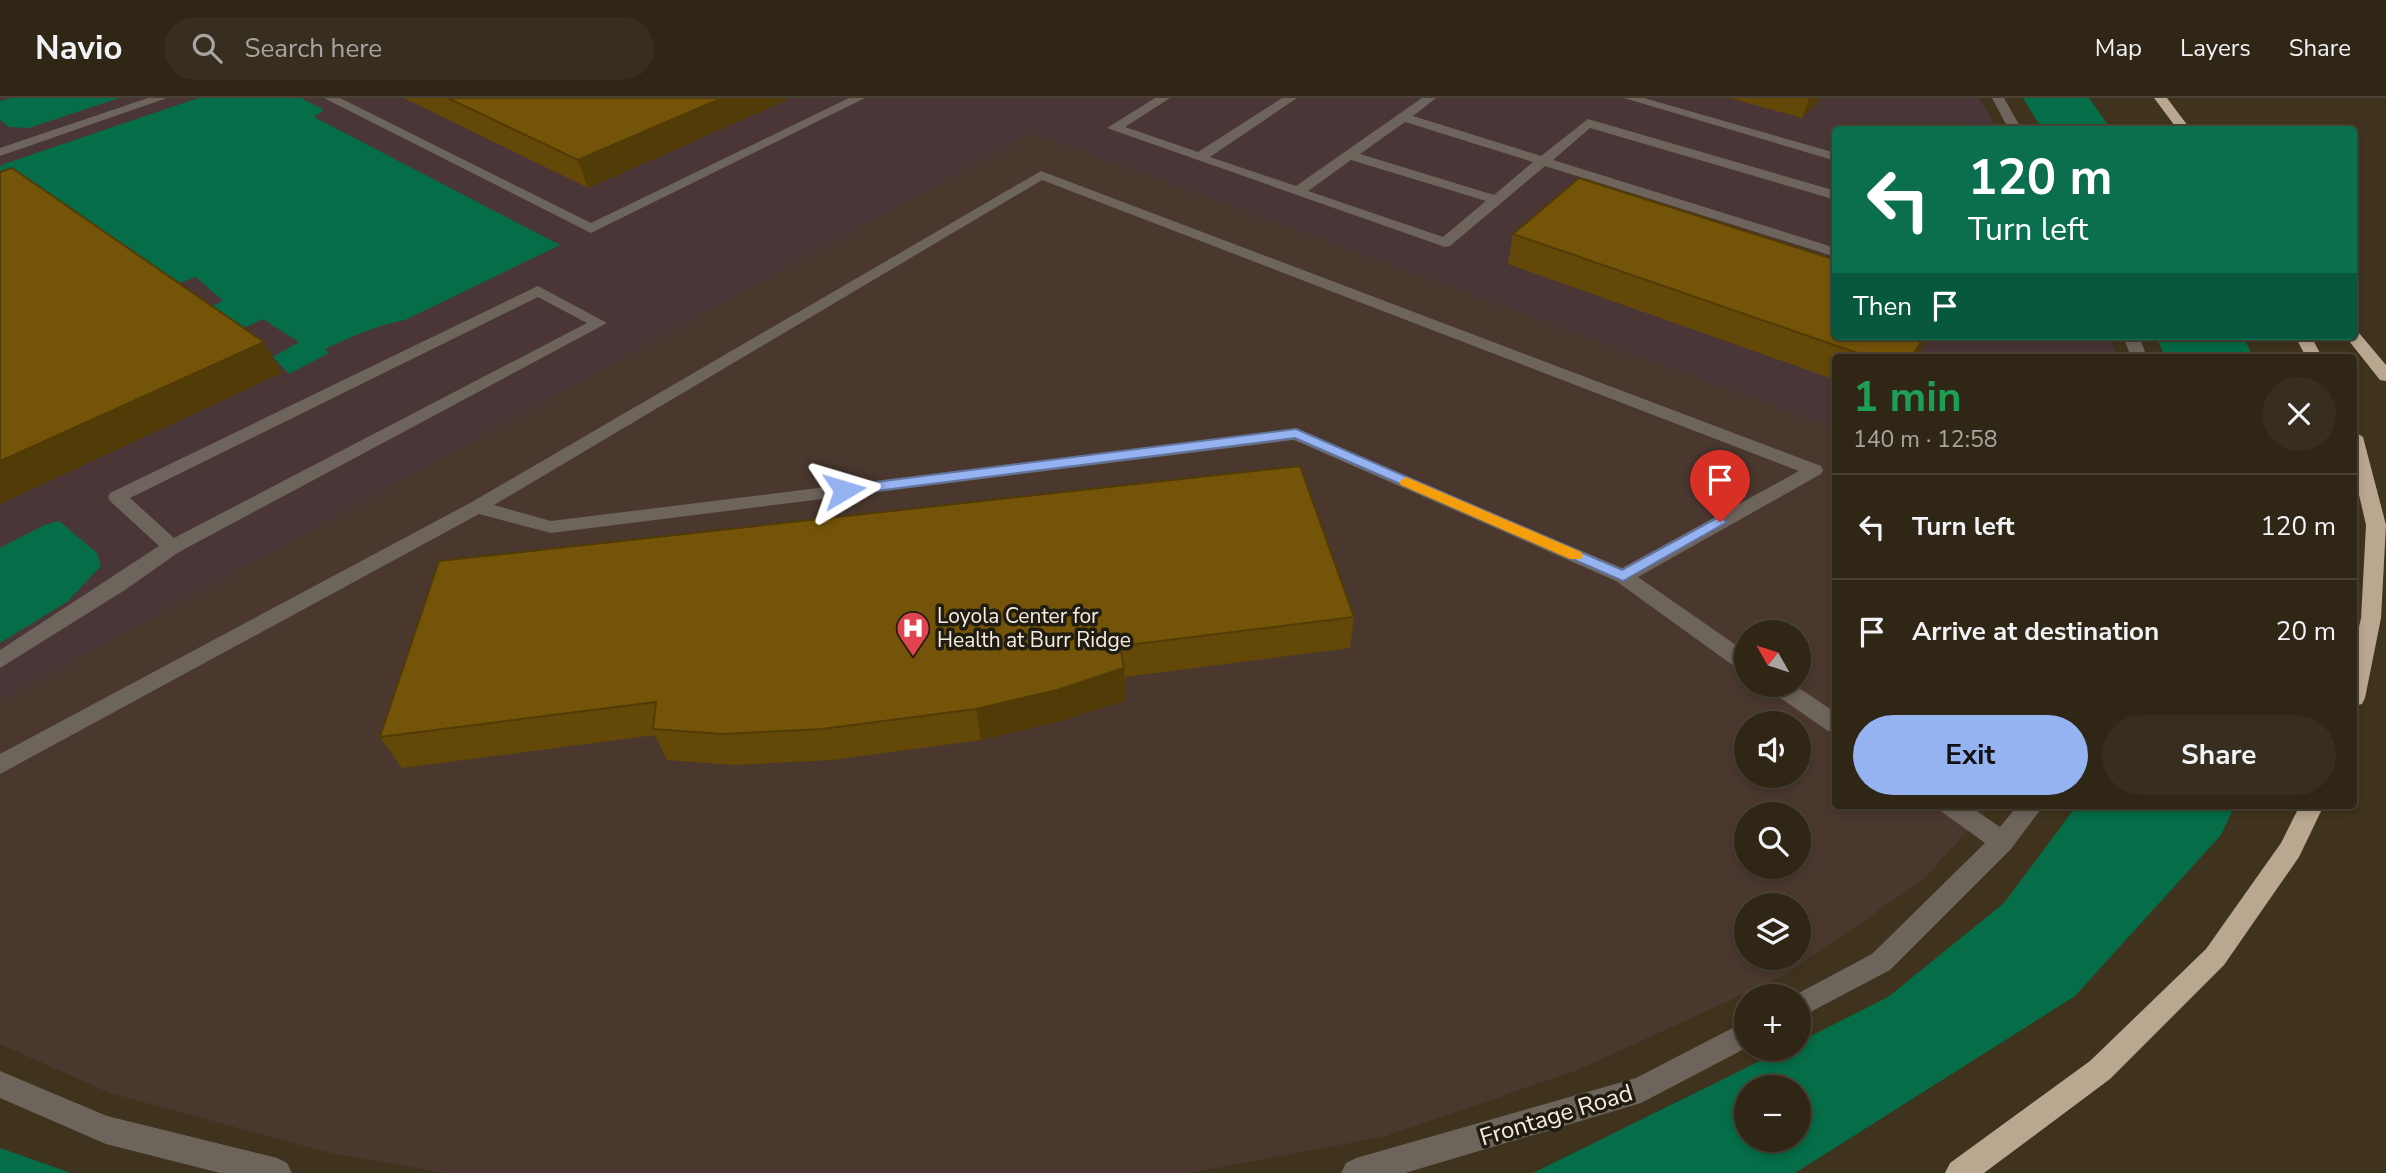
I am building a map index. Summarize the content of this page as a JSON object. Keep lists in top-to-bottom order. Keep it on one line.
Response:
{"streets":{"street":["Frontage Road"]},"places":{"hospital":["Loyola Center for Health at Burr Ridge"]},"north":"top left","page":{"header":"Navio","search":"Search here","nav":["Map","Layers","Share"],"turn":["120 m","Turn left"],"then":"Then","heading":["1 min","140 m · 12:58"],"list":[{"name":"Turn left","value":"120 m"},{"name":"Arrive at destination","value":"20 m"}],"map_buttons":["+","−"],"buttons":["Exit","Share"]}}
